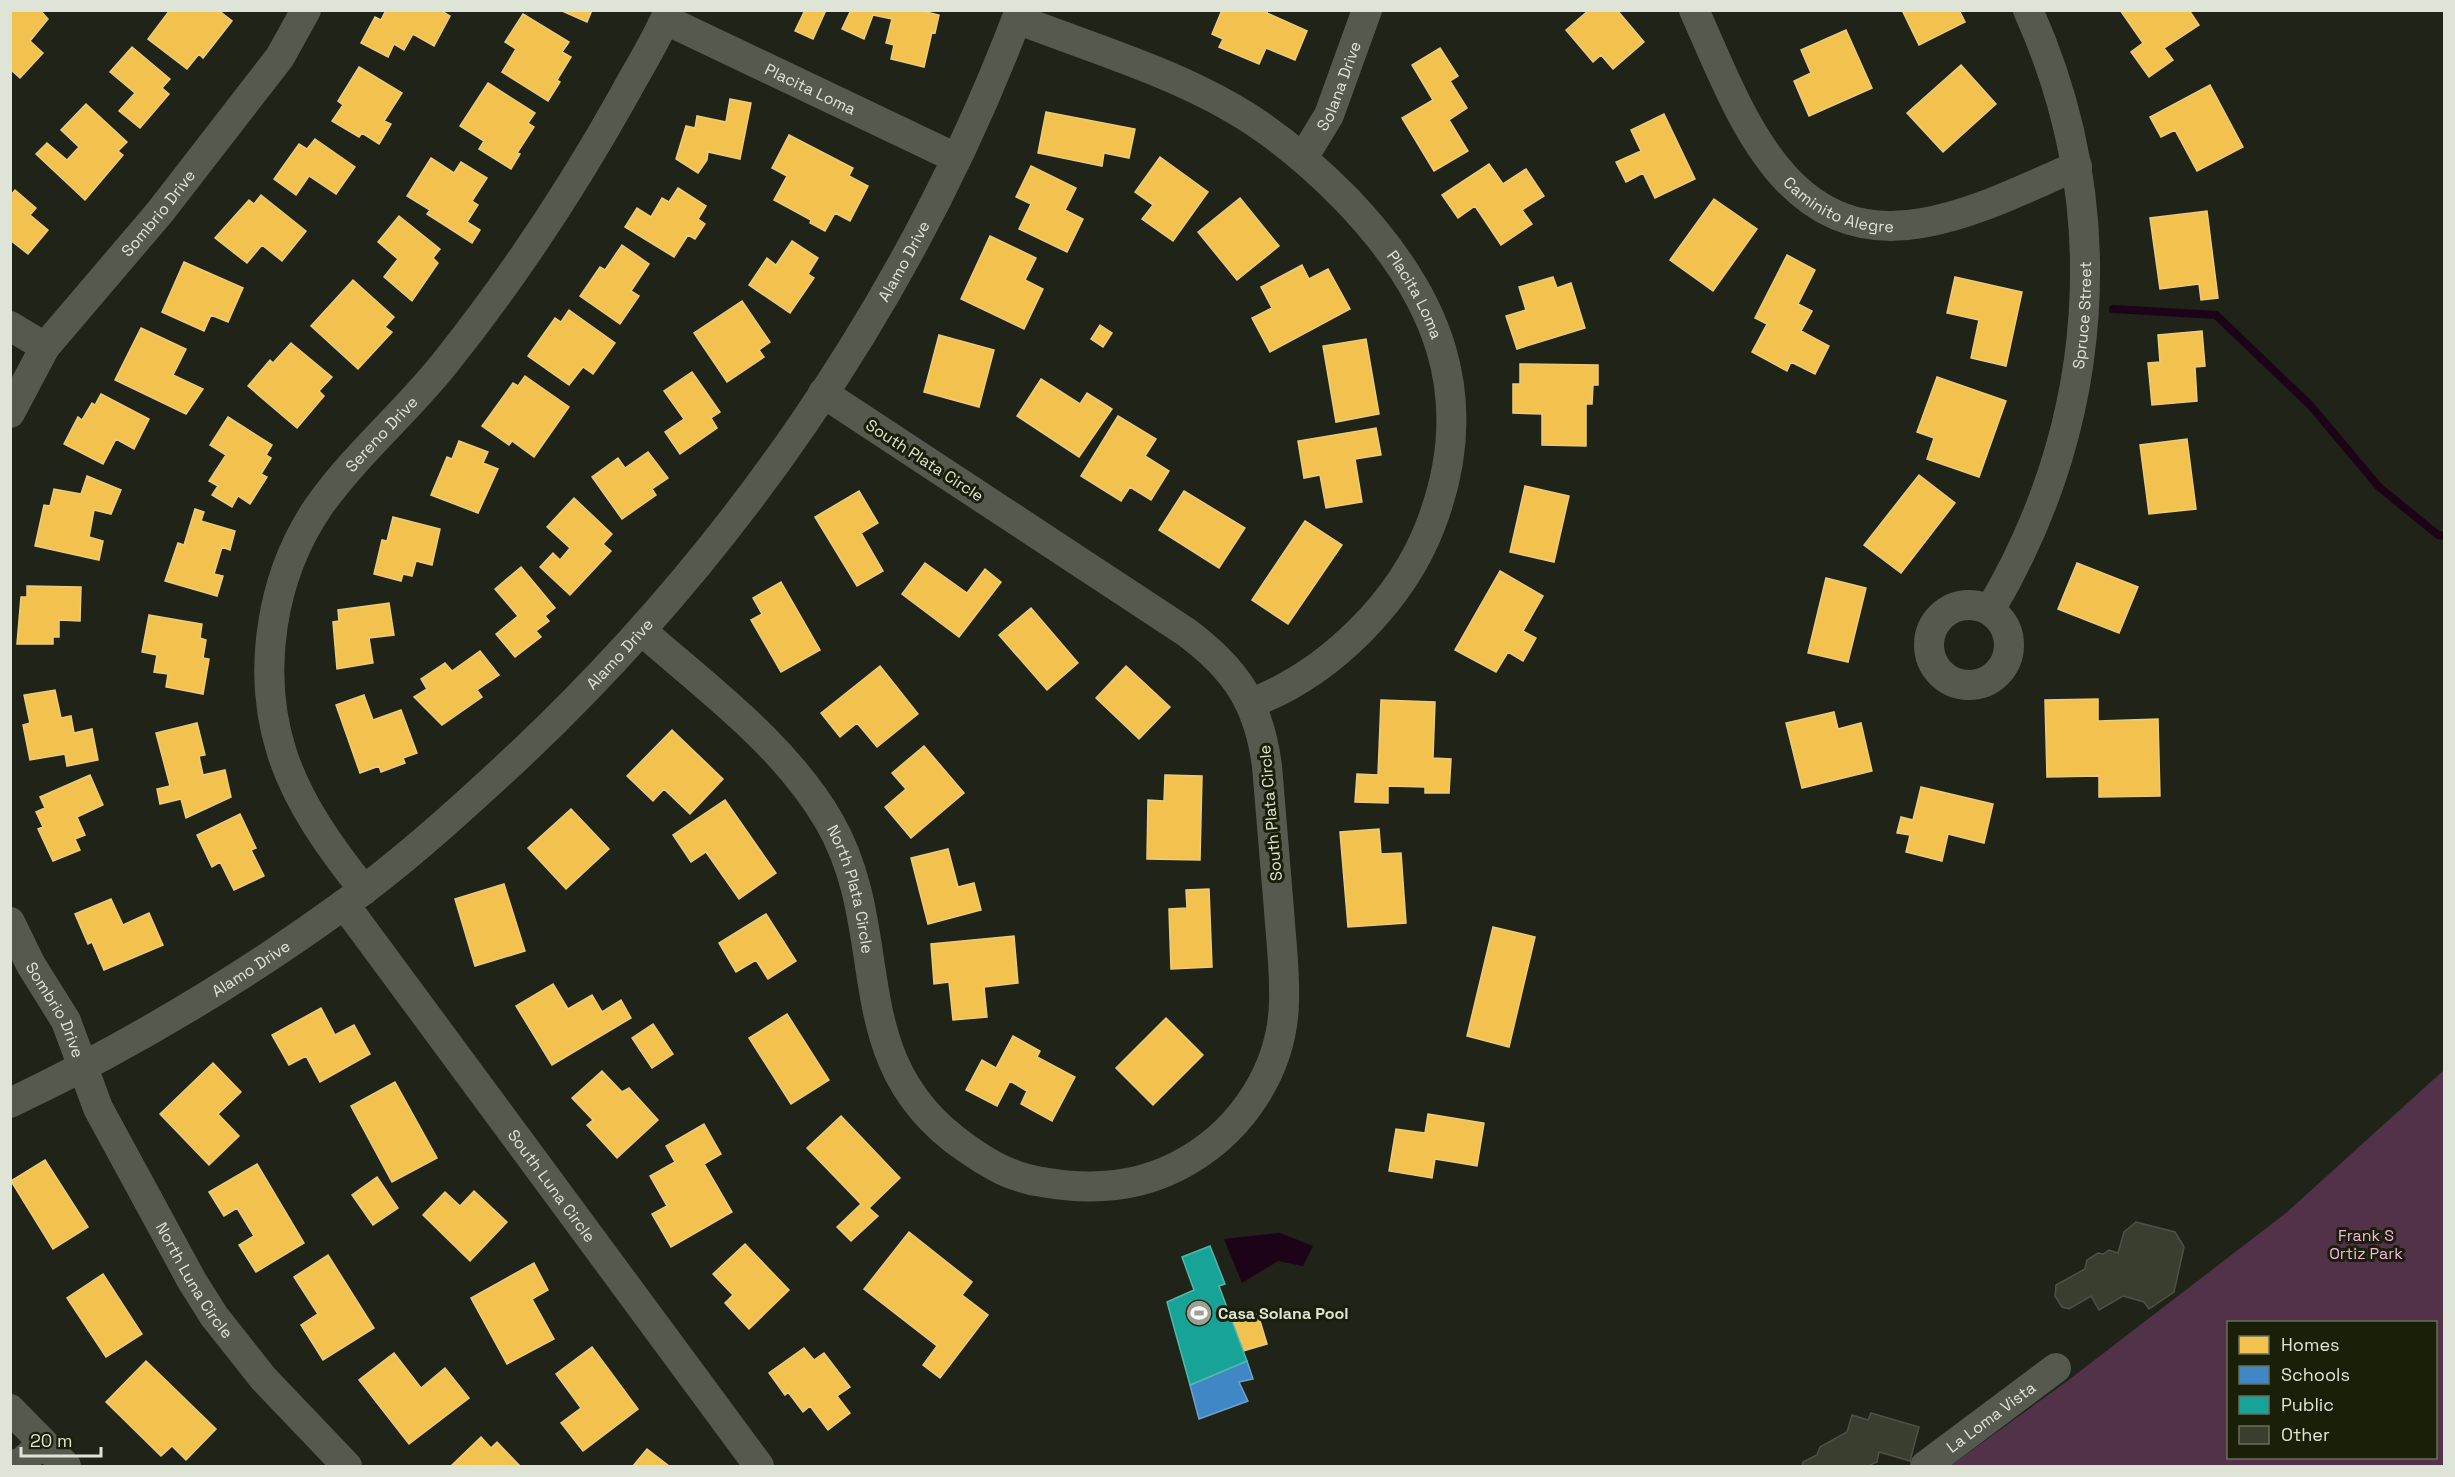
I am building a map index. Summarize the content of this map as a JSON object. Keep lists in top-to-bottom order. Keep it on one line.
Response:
{"streets":{"street":["Solana Drive","Placita Loma","Caminito Alegre","Sombrio Drive","Alamo Drive","Spruce Street","Sereno Drive","South Plata Circle","North Plata Circle","South Luna Circle","North Luna Circle","La Loma Vista"]},"crossings":[["Solana Drive","Placita Loma"],["Placita Loma","Alamo Drive"],["Placita Loma","Sereno Drive"],["Placita Loma","South Plata Circle"],["Caminito Alegre","Spruce Street"],["Sombrio Drive","Alamo Drive"],["Sombrio Drive","North Luna Circle"],["Alamo Drive","Sereno Drive"],["Alamo Drive","South Plata Circle"],["Alamo Drive","North Plata Circle"],["Alamo Drive","South Luna Circle"],["Alamo Drive","North Luna Circle"],["Sereno Drive","South Luna Circle"],["South Plata Circle","North Plata Circle"]],"parks":["Frank S Ortiz Park"],"places":{"sports":["Casa Solana Pool"]},"legend":["Homes","Schools","Public","Other"],"scale_bar":"20 m"}
